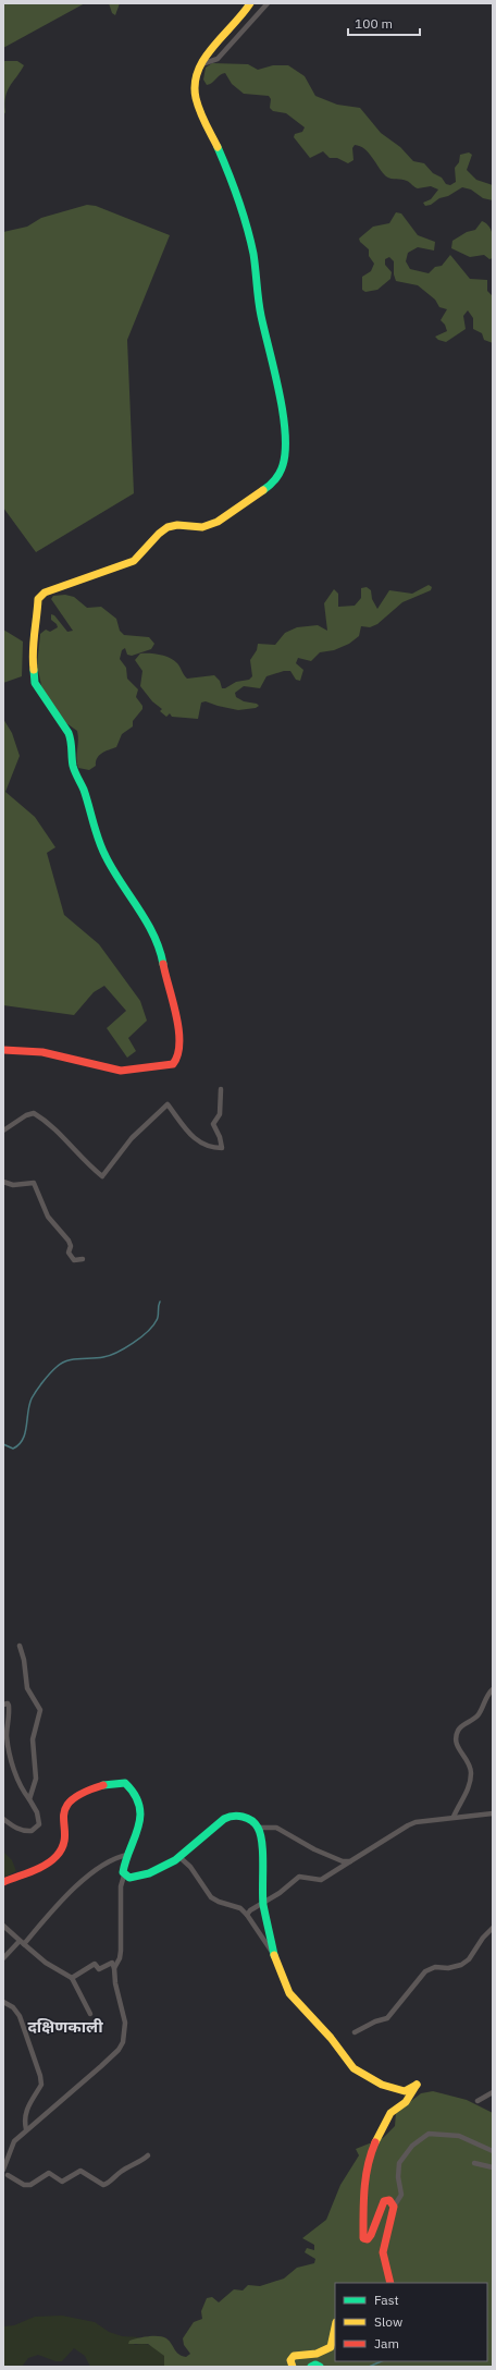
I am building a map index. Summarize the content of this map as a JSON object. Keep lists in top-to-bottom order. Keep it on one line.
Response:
{"districts":["दक्षि‍णकाली"],"legend":["Fast","Slow","Jam"],"scale_bar":"100 m"}
